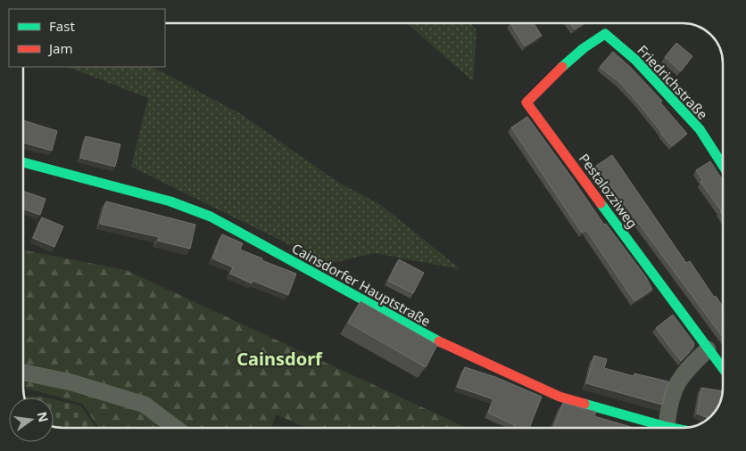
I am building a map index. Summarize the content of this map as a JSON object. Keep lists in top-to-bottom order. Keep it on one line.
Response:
{"streets":{"street":["Friedrichstraße","Pestalozziweg","Cainsdorfer Hauptstraße"]},"crossings":[["Friedrichstraße","Pestalozziweg"]],"districts":["Cainsdorf"],"legend":["Fast","Jam"],"north":"right"}
